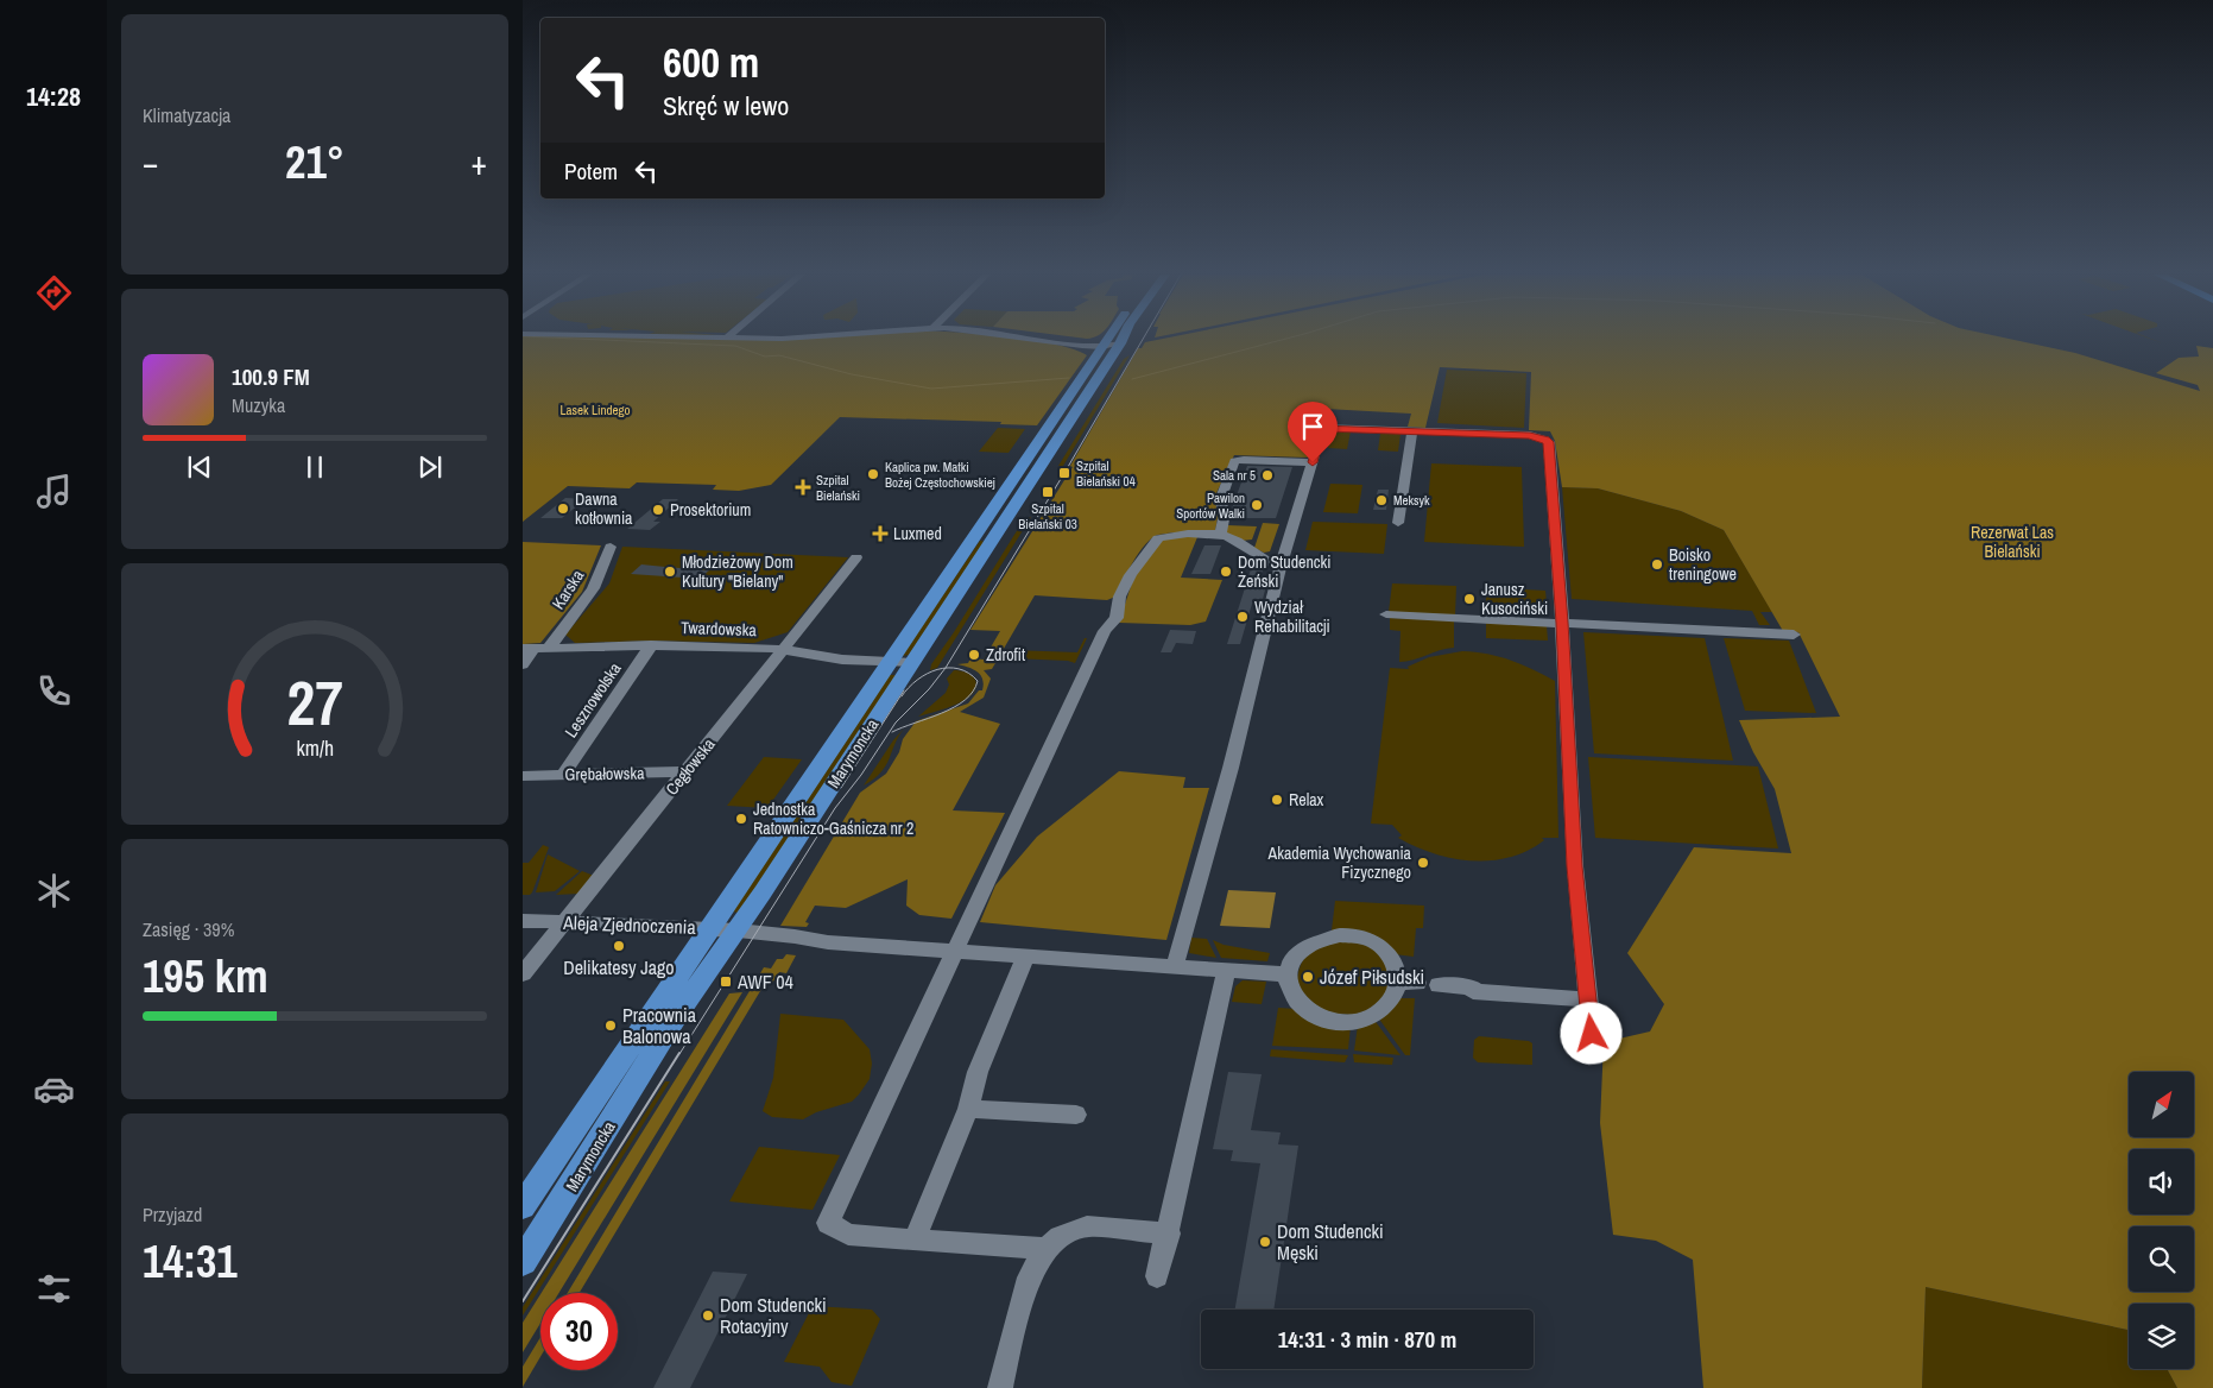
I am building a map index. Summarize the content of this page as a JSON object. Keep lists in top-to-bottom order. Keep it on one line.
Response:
{"streets":{"main road":["Marymoncka"],"street":["Karska","Twardowska","Lesznowolska","Cegłowska","Grębałowska","Aleja Zjednoczenia"]},"crossings":[["Karska","Twardowska"],["Twardowska","Lesznowolska"],["Twardowska","Marymoncka"],["Twardowska","Cegłowska"],["Lesznowolska","Grębałowska"],["Marymoncka","Aleja Zjednoczenia"],["Cegłowska","Grębałowska"],["Cegłowska","Aleja Zjednoczenia"]],"parks":["Lasek Lindego","Rezerwat Las Bielański"],"places":{"transit":["Szpital Bielański 04","Szpital Bielański 03","AWF 04"],"other":["Kaplica pw. Matki Bożej Częstochowskiej","Sala nr 5","Meksyk","Pawilon Sportów Walki","Dawna kotłownia","Prosektorium","Boisko treningowe","Młodzieżowy Dom Kultury \"Bielany\"","Dom Studencki Żeński","Janusz Kusociński","Wydział Rehabilitacji","Zdrofit","Relax","Jednostka Ratowniczo-Gaśnicza nr 2","Akademia Wychowania Fizycznego","Delikatesy Jago","Józef Piłsudski","Pracownia Balonowa","Dom Studencki Męski","Dom Studencki Rotacyjny"],"health":["Szpital Bielański","Luxmed"]},"north":"top right","page":{"tabs":"14:28","tile":["Klimatyzacja",["Zasięg · 39%","195 km"],["Przyjazd","14:31"]],"turn":["600 m","Skręć w lewo"],"heat":["−","21°","+"],"then":"Potem","song":["100.9 FM","Muzyka"],"limit":"30","trip":"14:31 · 3 min · 870 m","gauge":["27","km/h"]}}
